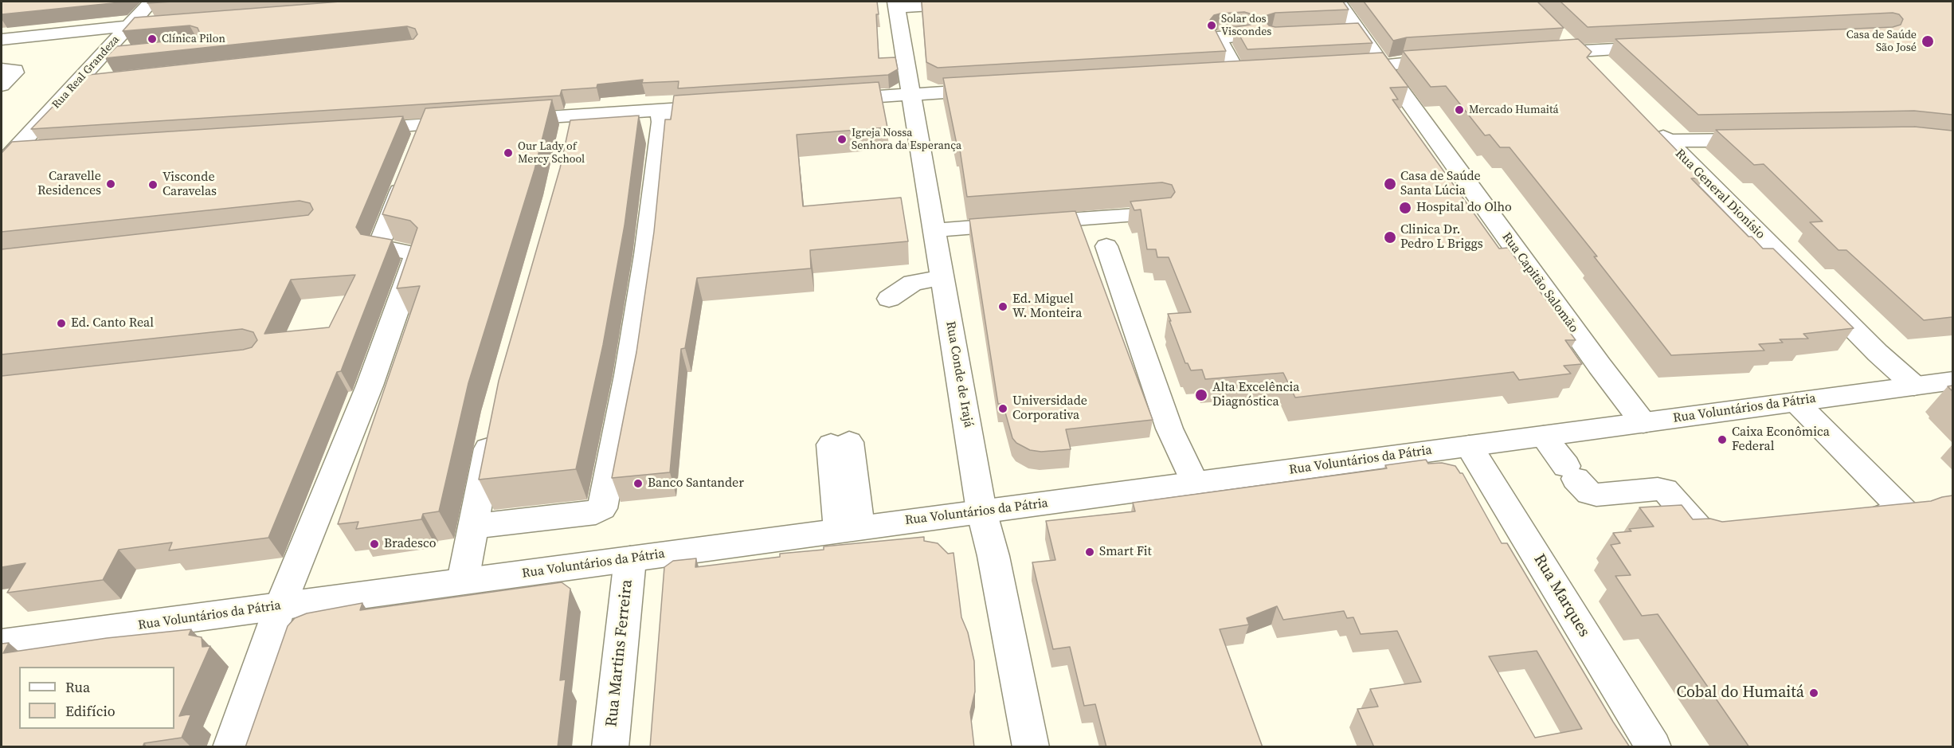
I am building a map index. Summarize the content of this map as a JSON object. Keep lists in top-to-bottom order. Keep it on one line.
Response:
{"streets":{"street":["Rua Real Grandeza","Rua General Dionísio","Rua Capitão Salomão","Rua Conde de Irajá","Rua Voluntários da Pátria","Rua Marques","Rua Martins Ferreira"]},"crossings":[["Rua General Dionísio","Rua Voluntários da Pátria"],["Rua Capitão Salomão","Rua Voluntários da Pátria"],["Rua Conde de Irajá","Rua Voluntários da Pátria"],["Rua Voluntários da Pátria","Rua Marques"],["Rua Voluntários da Pátria","Rua Martins Ferreira"]],"places":["Solar dos Viscondes","Clínica Pilon","Casa de Saúde São José","Mercado Humaitá","Igreja Nossa Senhora da Esperança","Our Lady of Mercy School","Caravelle Residences","Casa de Saúde Santa Lúcia","Visconde Caravelas","Hospital do Olho","Clinica Dr. Pedro L Briggs","Ed. Miguel W. Monteira","Ed. Canto Real","Alta Excelência Diagnóstica","Universidade Corporativa","Caixa Econômica Federal","Banco Santander","Bradesco","Smart Fit","Cobal do Humaitá"],"legend":["Rua","Edifício"]}
